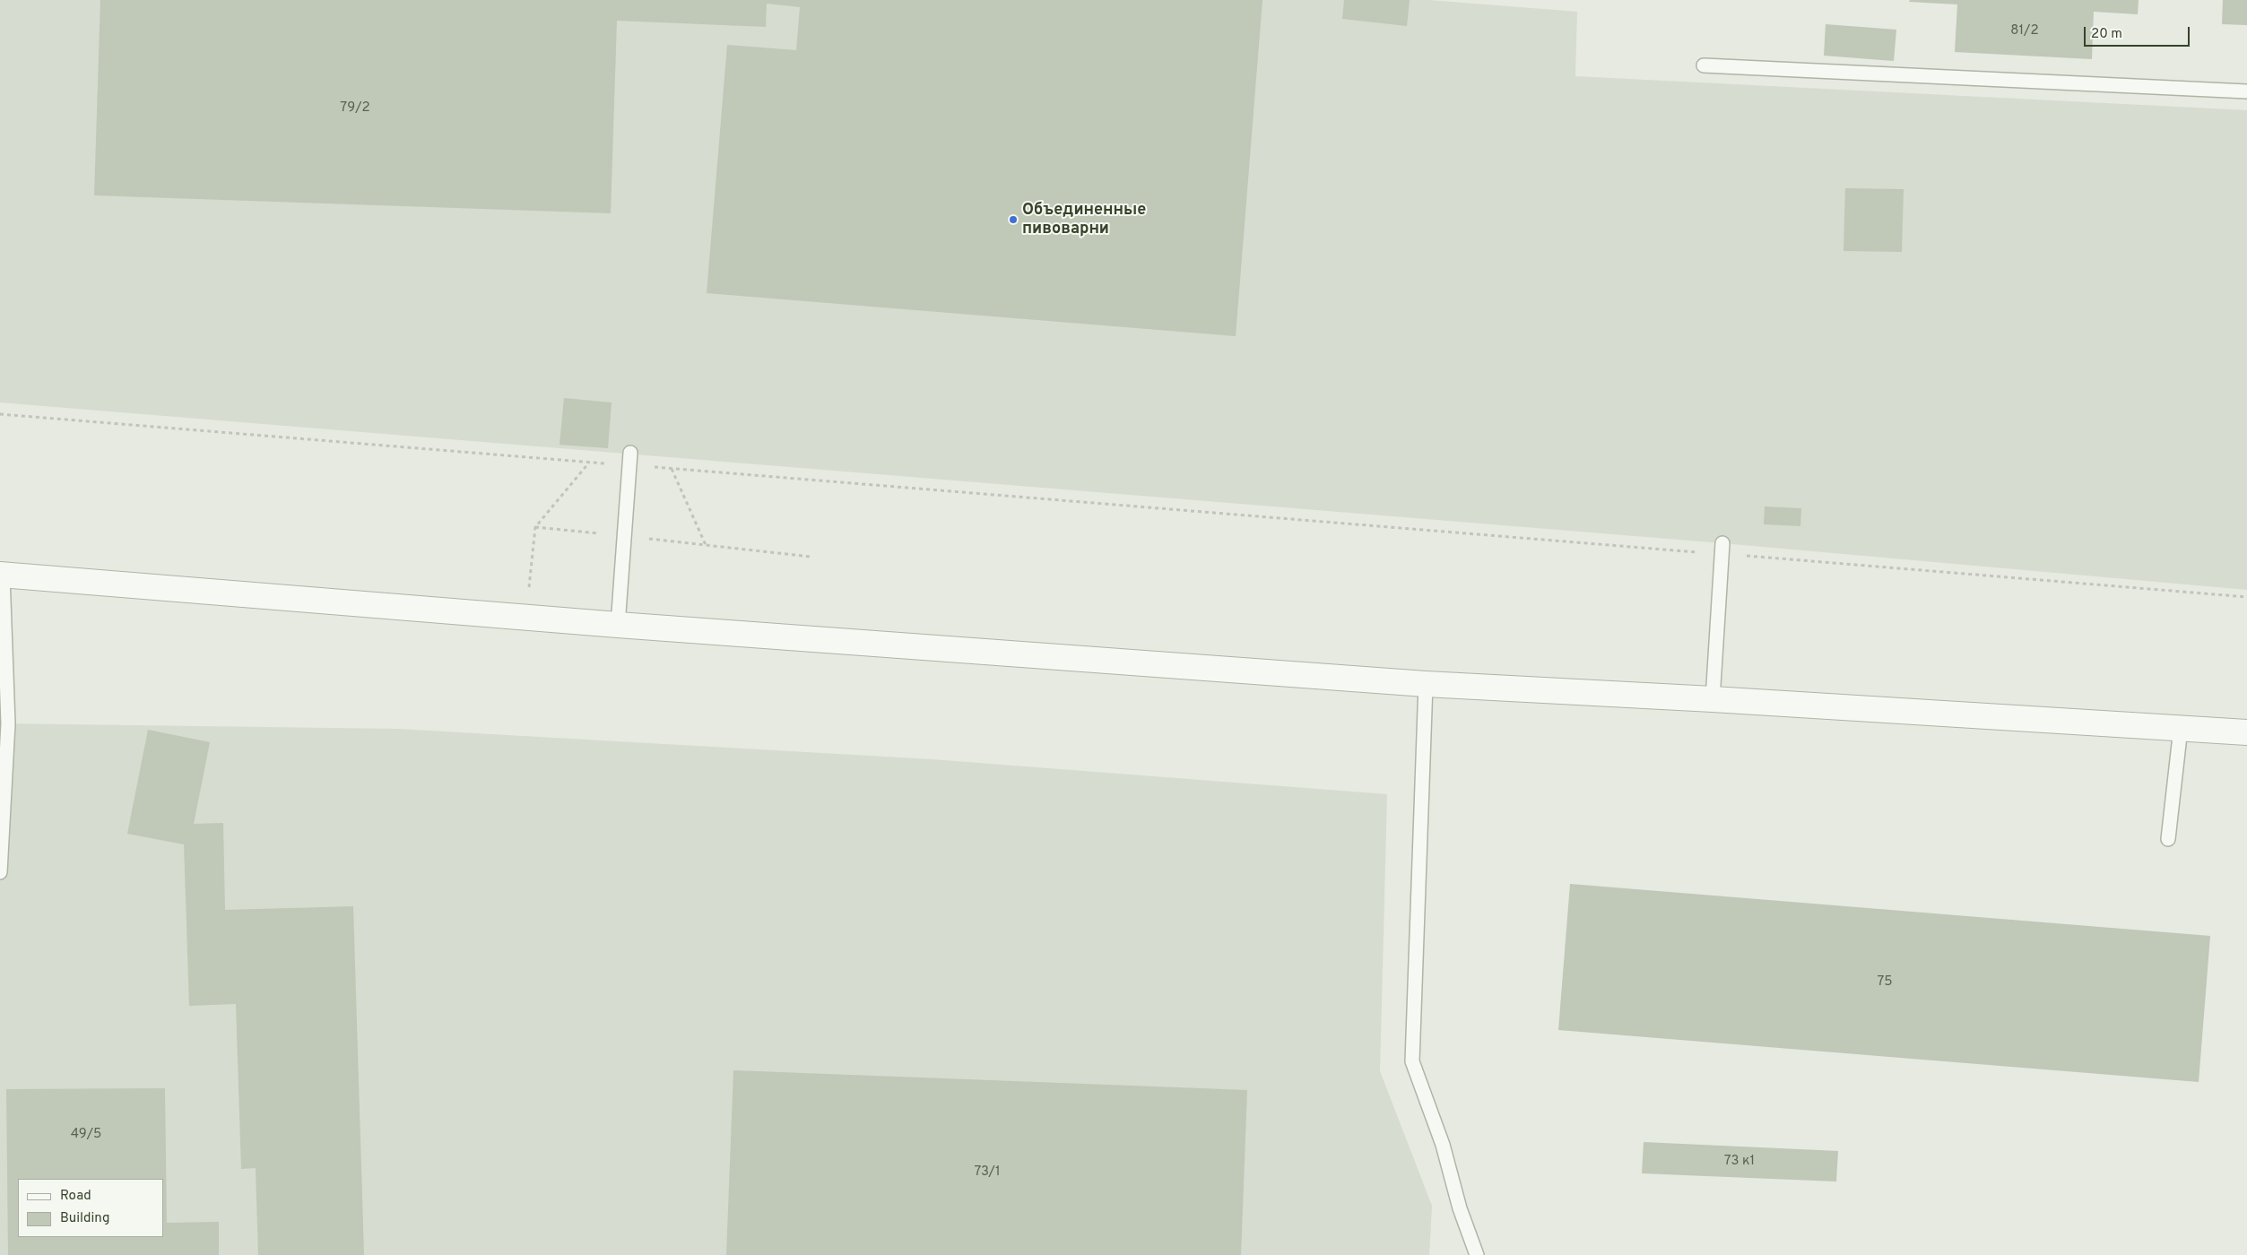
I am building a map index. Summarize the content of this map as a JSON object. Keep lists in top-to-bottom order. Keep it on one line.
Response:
{"places":["Объединенные пивоварни"],"house_numbers":["81/2","79/2","75","49/5","73 к1","73/1"],"legend":["Road","Building"],"scale_bar":"20 m"}
